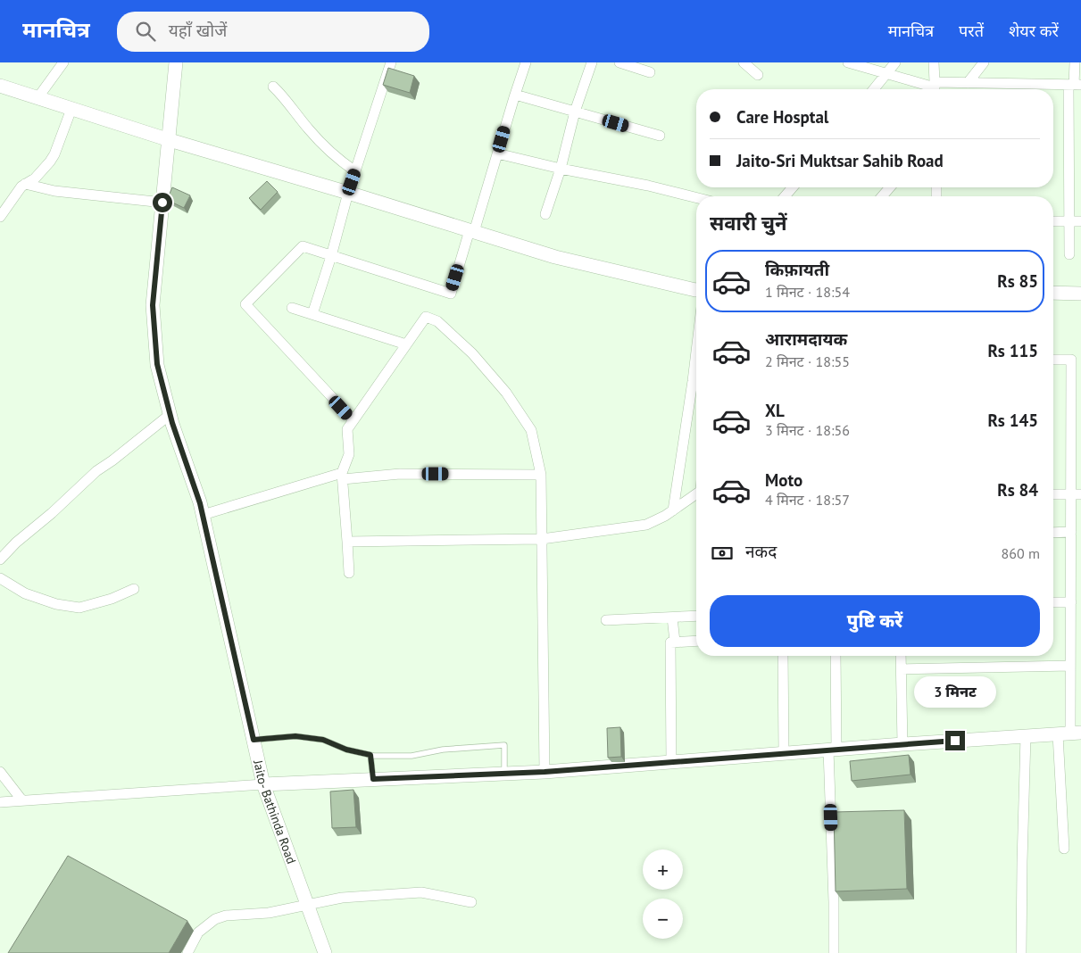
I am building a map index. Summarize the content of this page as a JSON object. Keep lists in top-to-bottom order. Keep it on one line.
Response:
{"streets":{"street":["Jaito- Bathinda Road"]},"page":{"header":"मानचित्र","search":"यहाँ खोजें","nav":["मानचित्र","परतें","शेयर करें"],"banner":["Care Hosptal","Jaito-Sri Muktsar Sahib Road"],"heading":"सवारी चुनें","list":[{"name":"किफ़ायती","note":"1 मिनट · 18:54","value":"Rs 85"},{"name":"आरामदायक","note":"2 मिनट · 18:55","value":"Rs 115"},{"name":"XL","note":"3 मिनट · 18:56","value":"Rs 145"},{"name":"Moto","note":"4 मिनट · 18:57","value":"Rs 84"}],"pay":["नकद","860 m"],"buttons":"पुष्टि करें","bubble":"3 मिनट","map_buttons":["+","−"]}}
